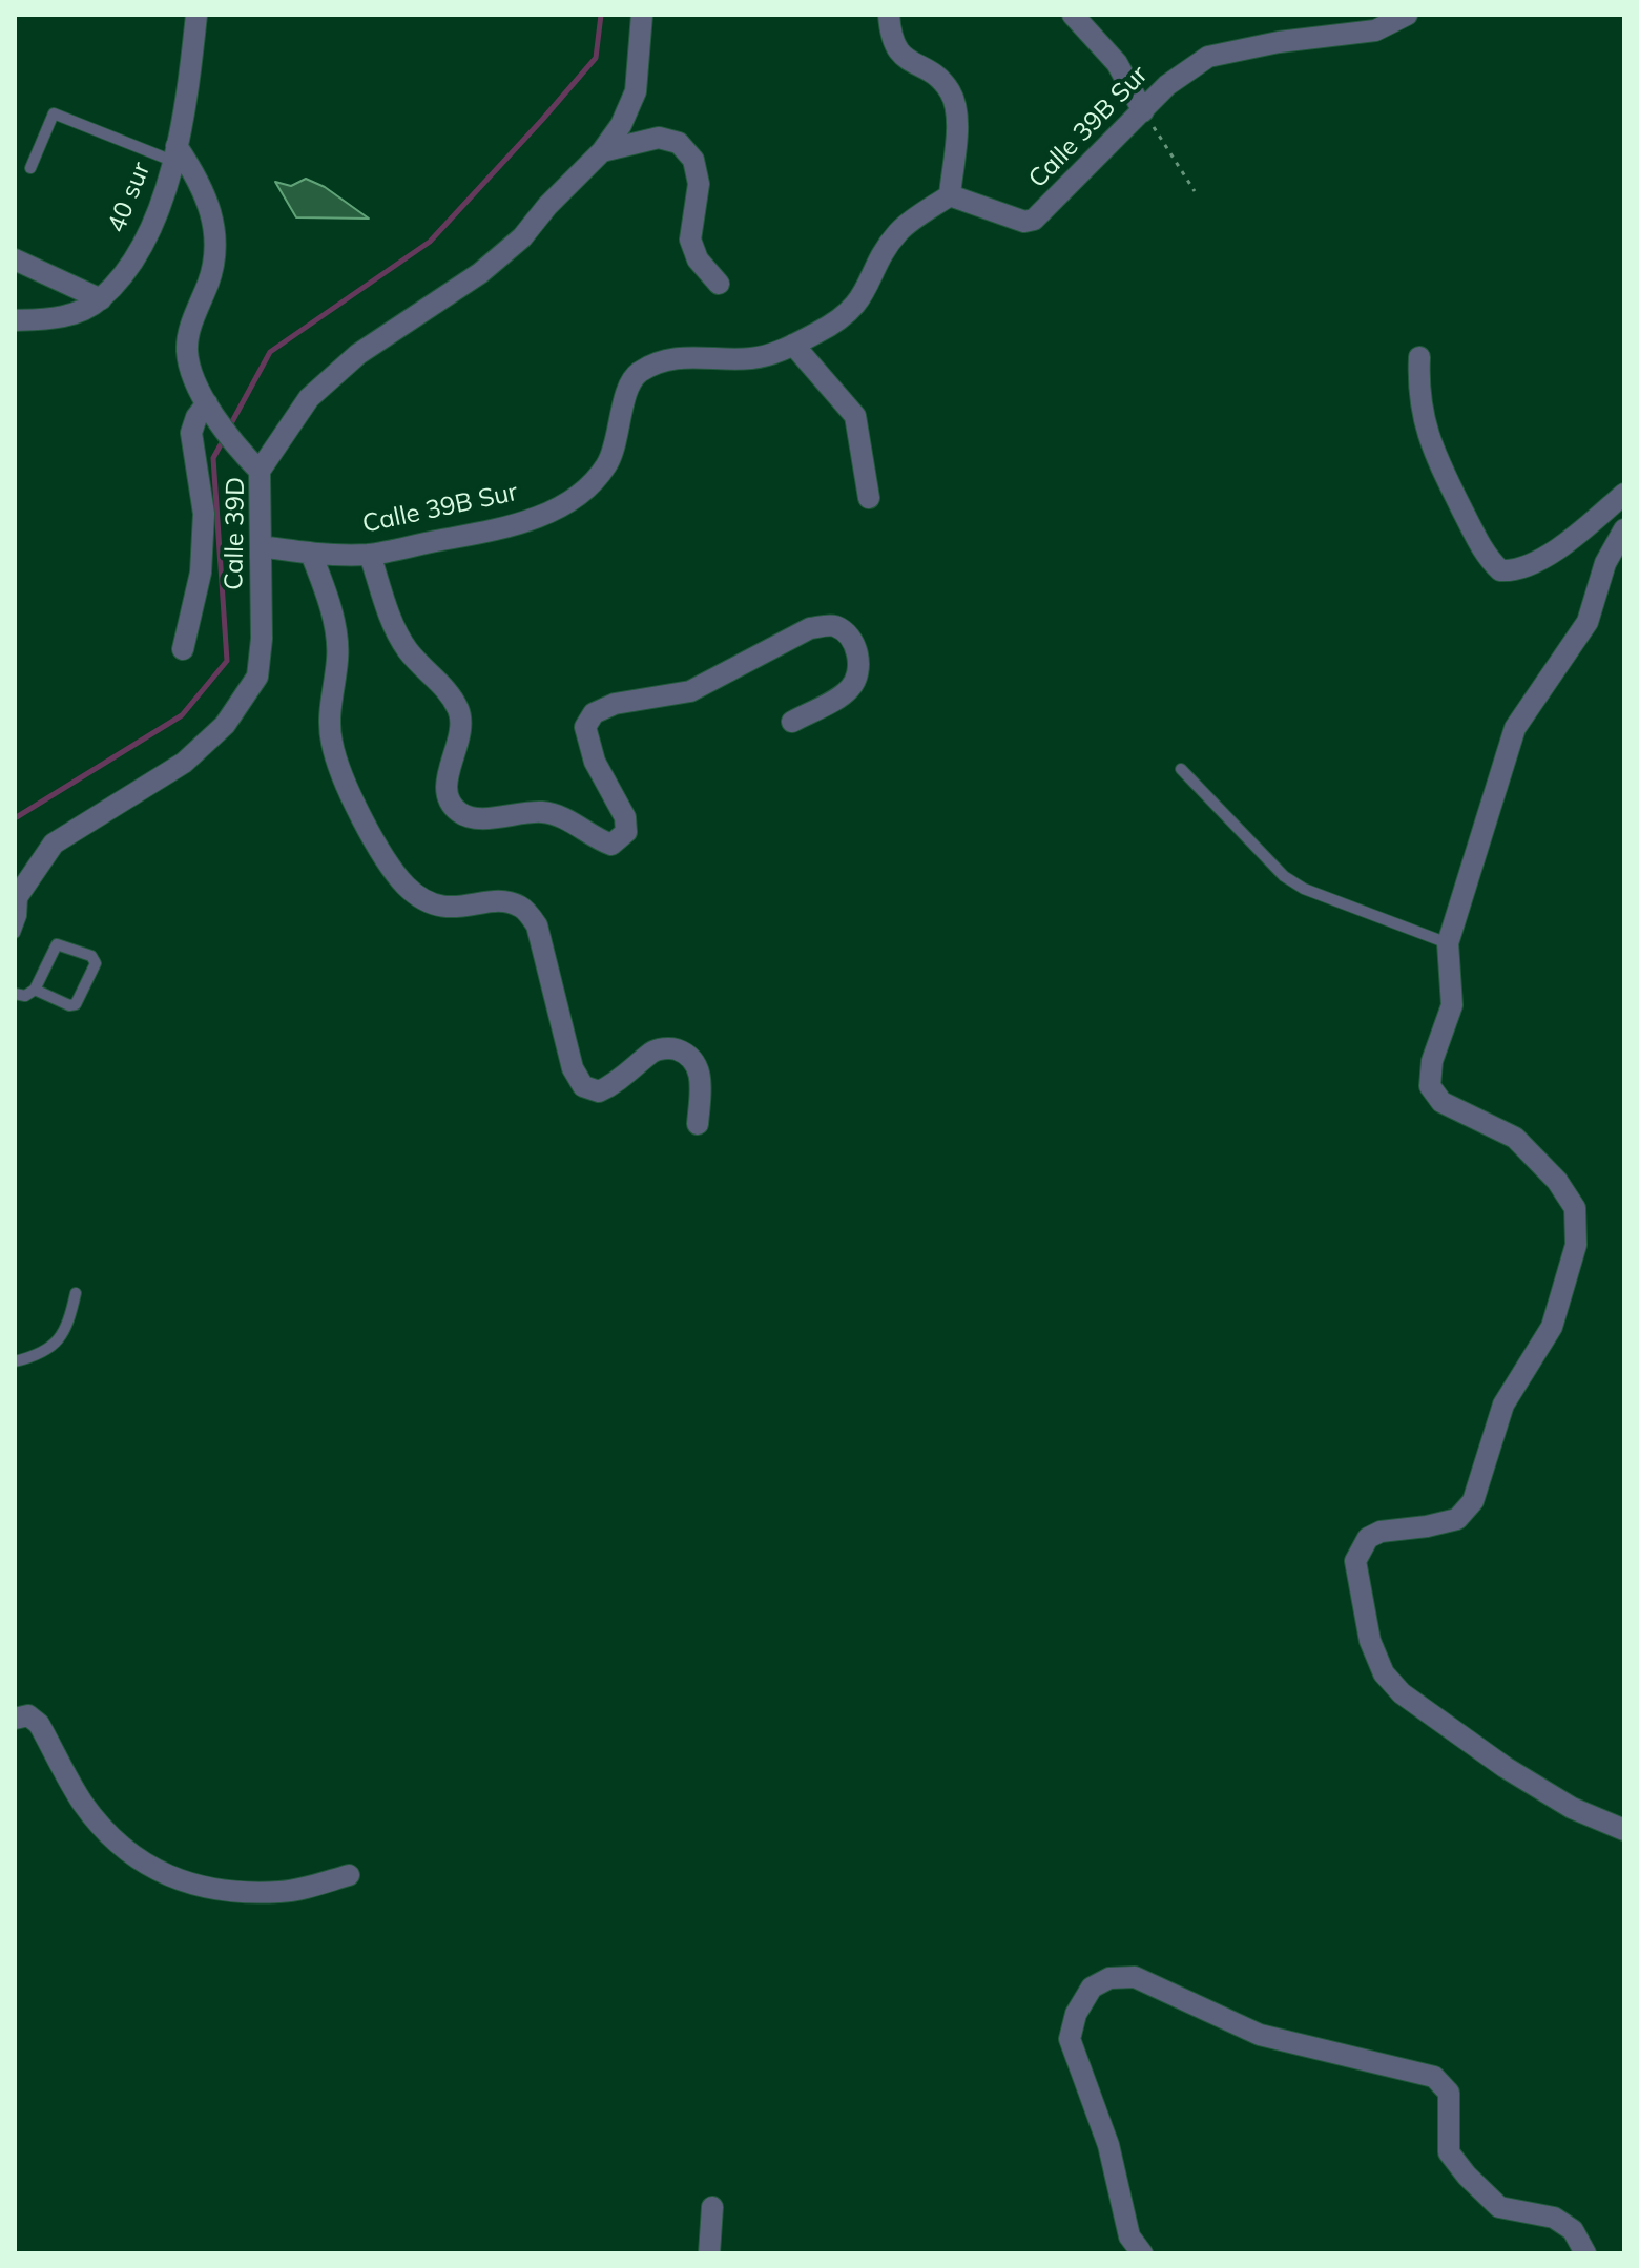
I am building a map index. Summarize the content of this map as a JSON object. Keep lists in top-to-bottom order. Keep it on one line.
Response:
{"streets":{"street":["Calle 39B Sur","40 sur","Calle 39D"]},"crossings":[["Calle 39B Sur","Calle 39D"]]}
